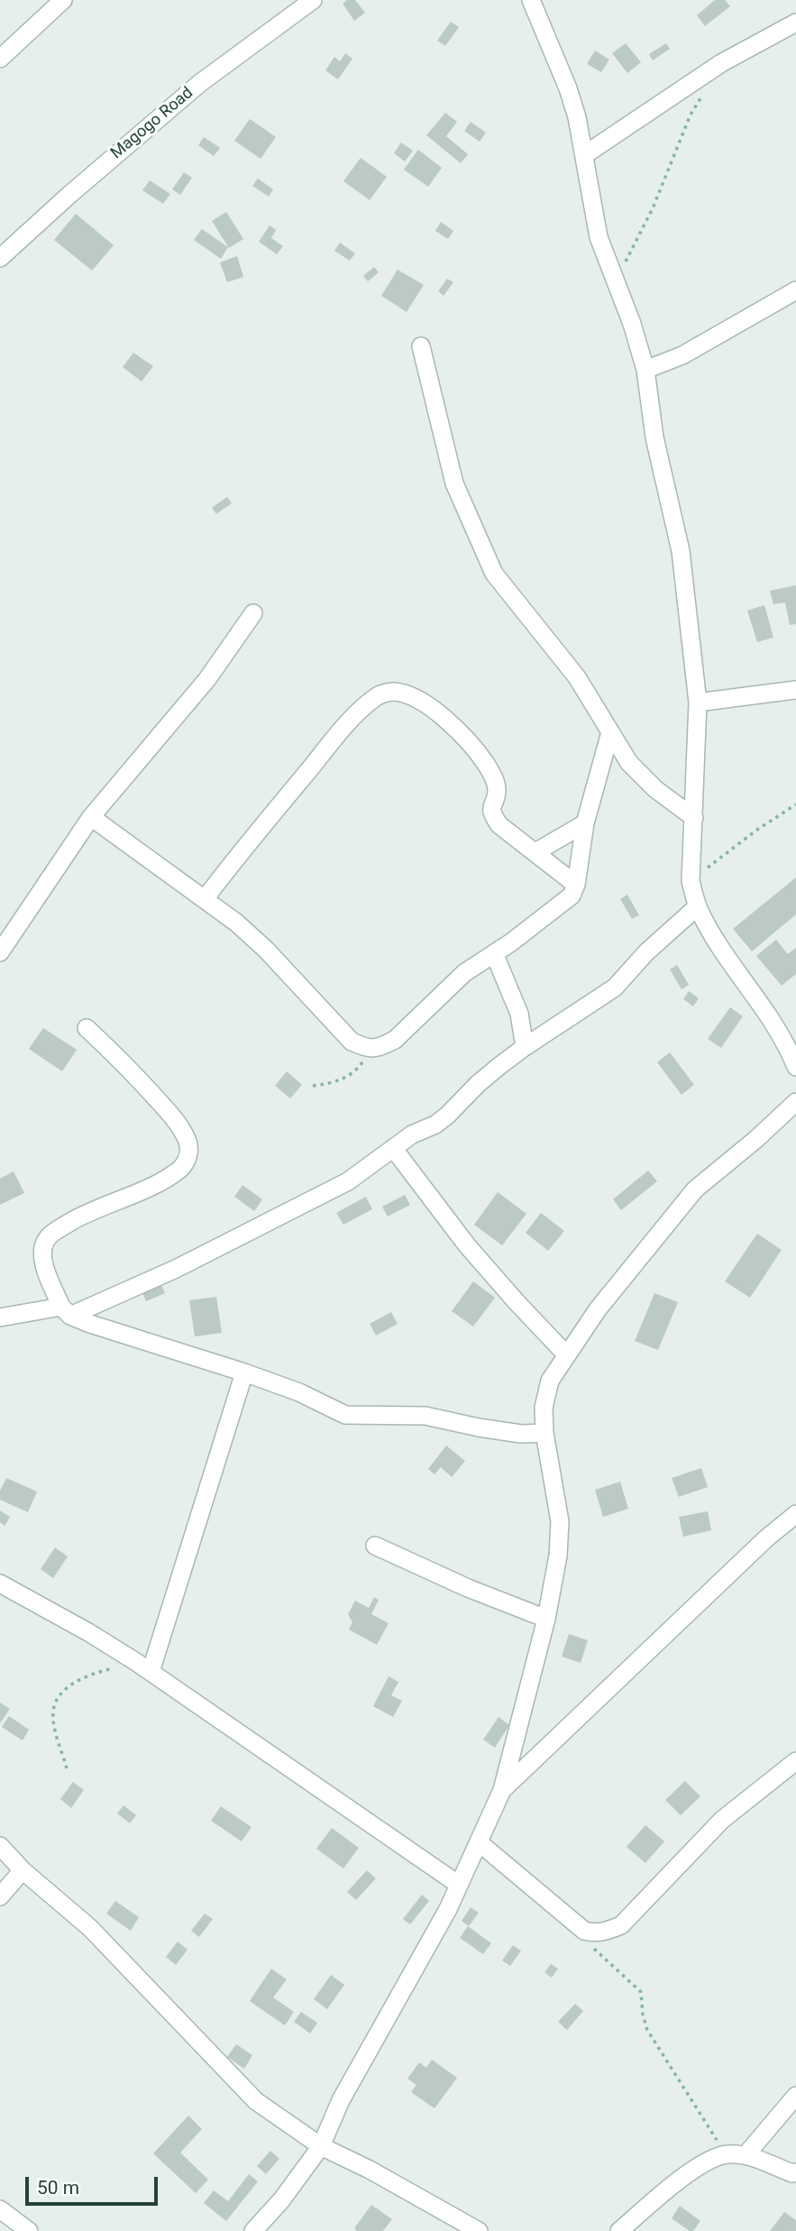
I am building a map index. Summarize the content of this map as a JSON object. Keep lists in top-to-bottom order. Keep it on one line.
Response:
{"streets":{"street":["Magogo Road"]},"scale_bar":"50 m"}
